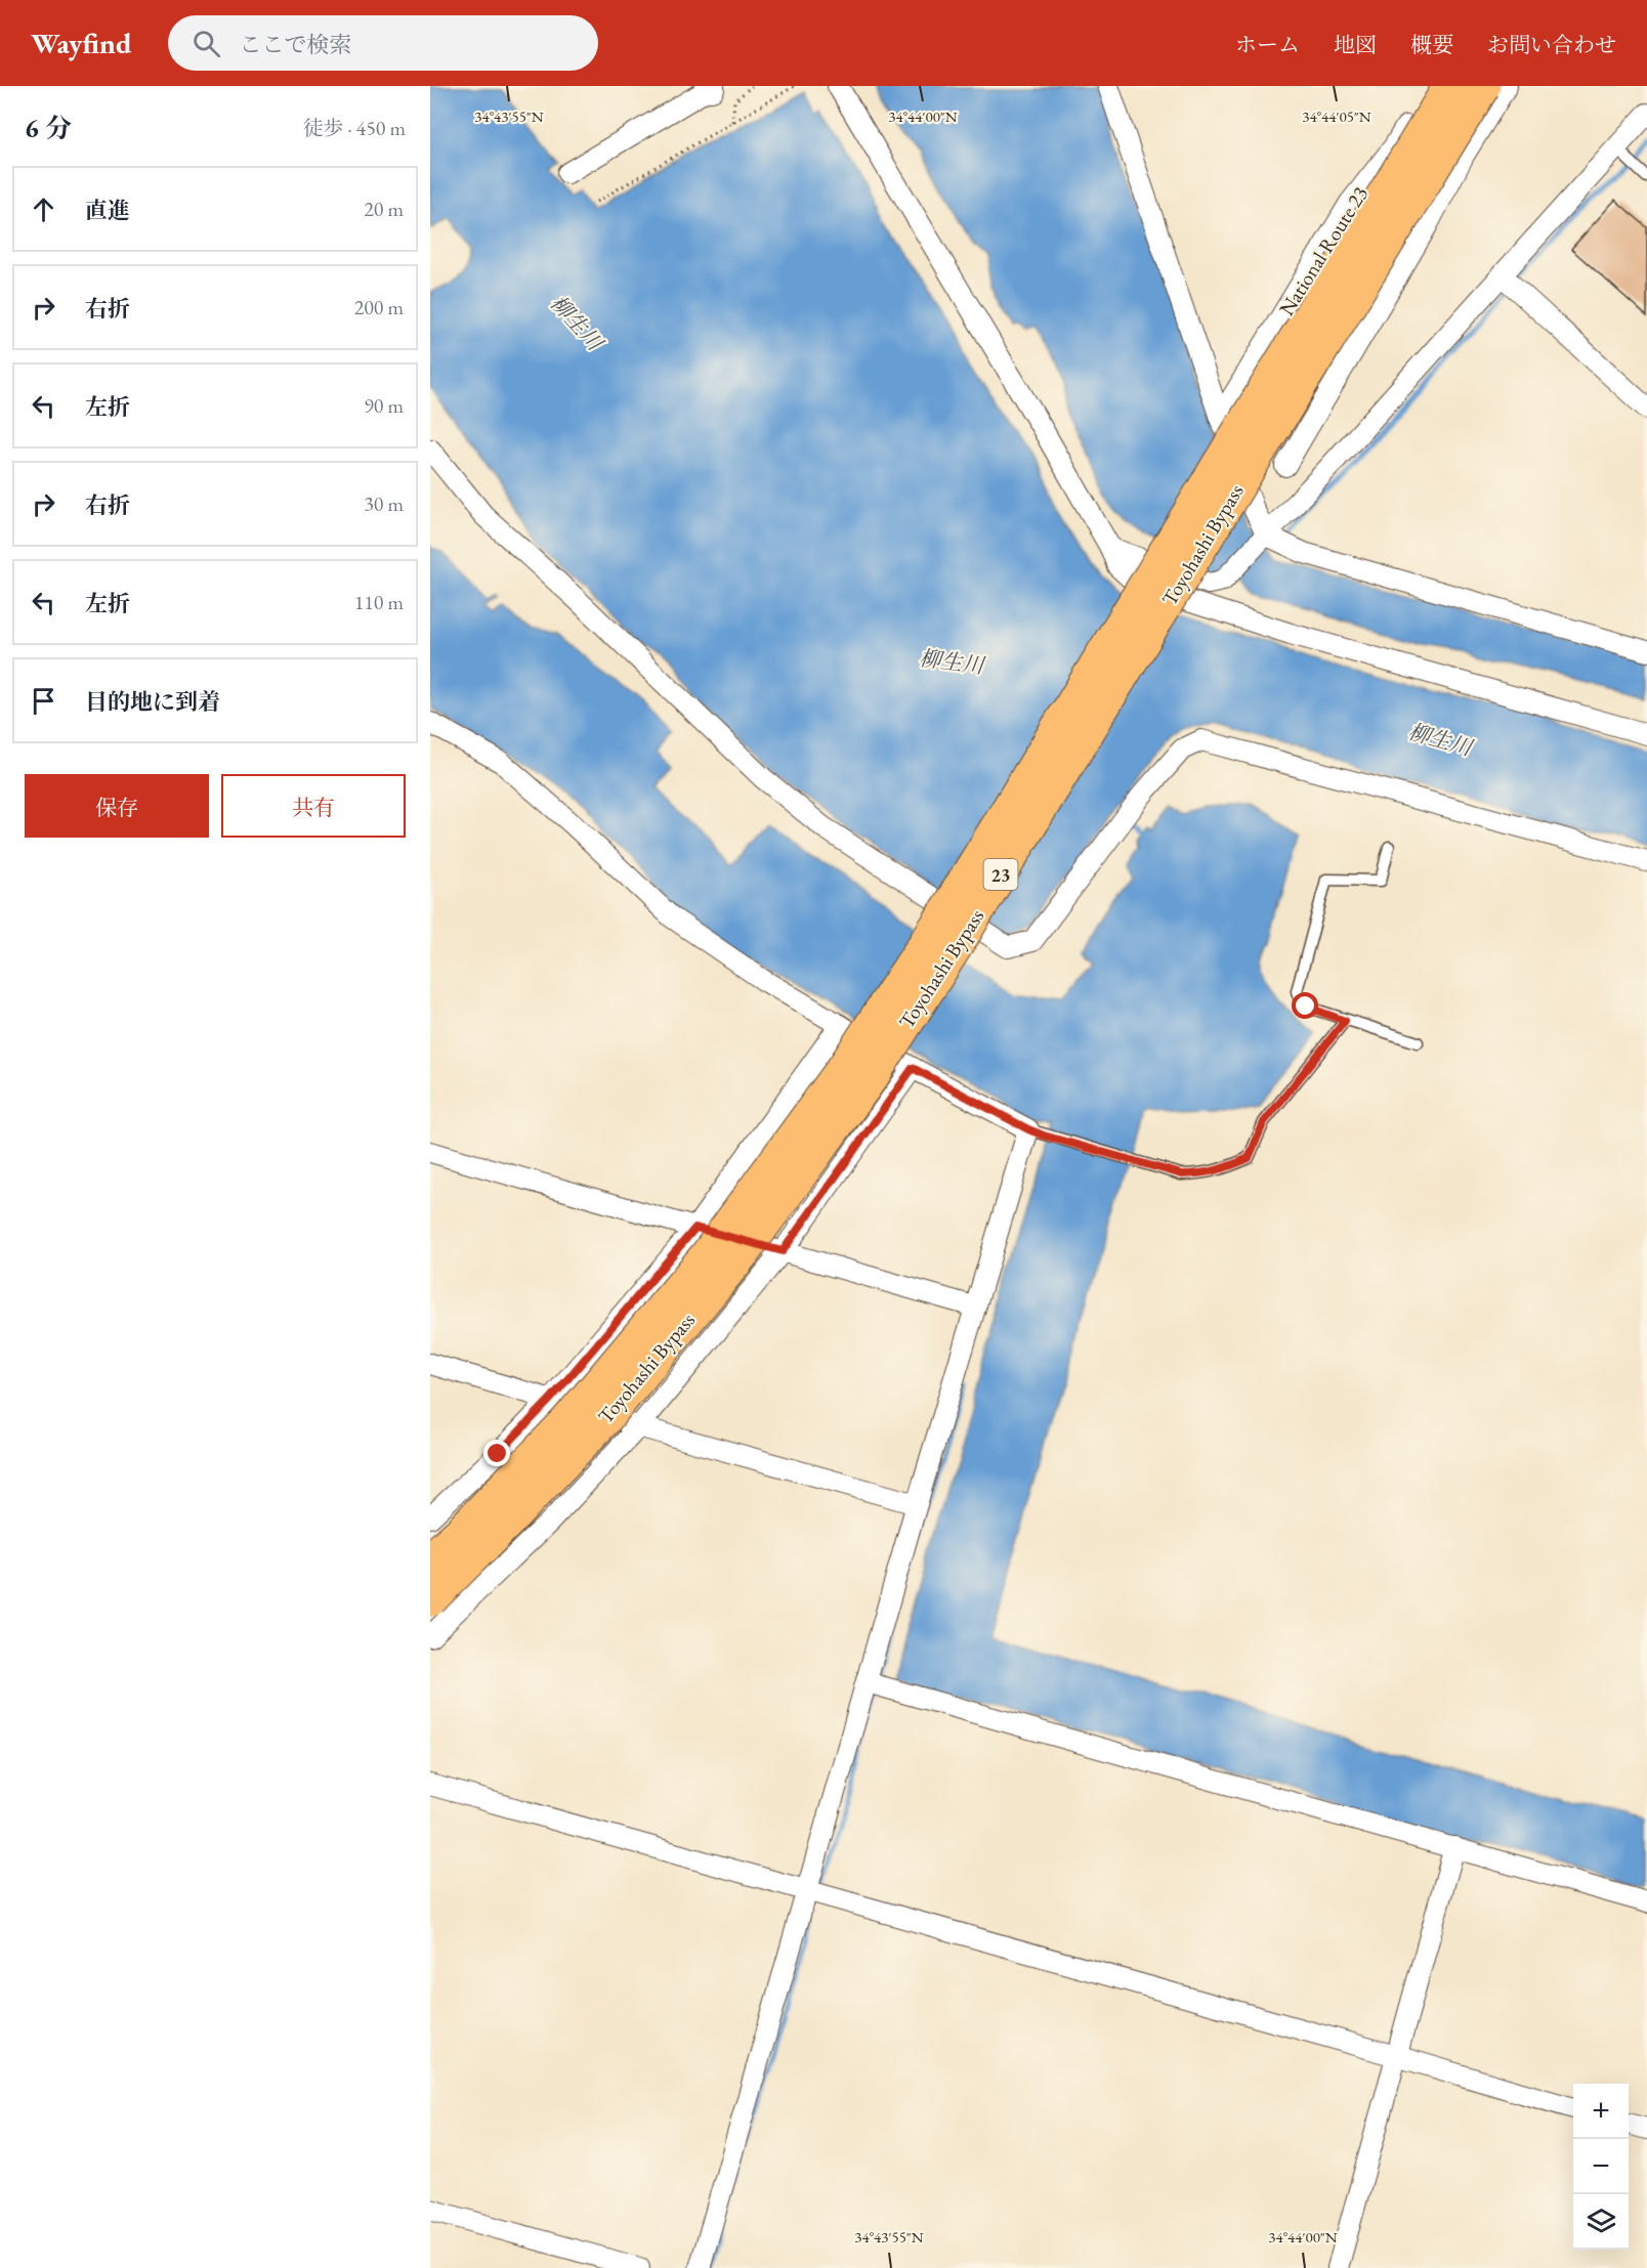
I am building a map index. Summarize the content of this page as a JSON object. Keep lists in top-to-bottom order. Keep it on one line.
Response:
{"streets":{"highway":["Toyohashi Bypass","23"],"street":["National Route 23"]},"water":["柳生川"],"page":{"header":"Wayfind","search":"ここで検索","nav":["ホーム","地図","概要","お問い合わせ"],"heading":["6 分","徒歩 · 450 m"],"list":[["直進","20 m"],["右折","200 m"],["左折","90 m"],["右折","30 m"],["左折","110 m"],"目的地に到着"],"buttons":["保存","共有"],"map_buttons":["+","−"]},"coordinates":["34°43'55\"N","34°44'00\"N","34°44'05\"N"]}
